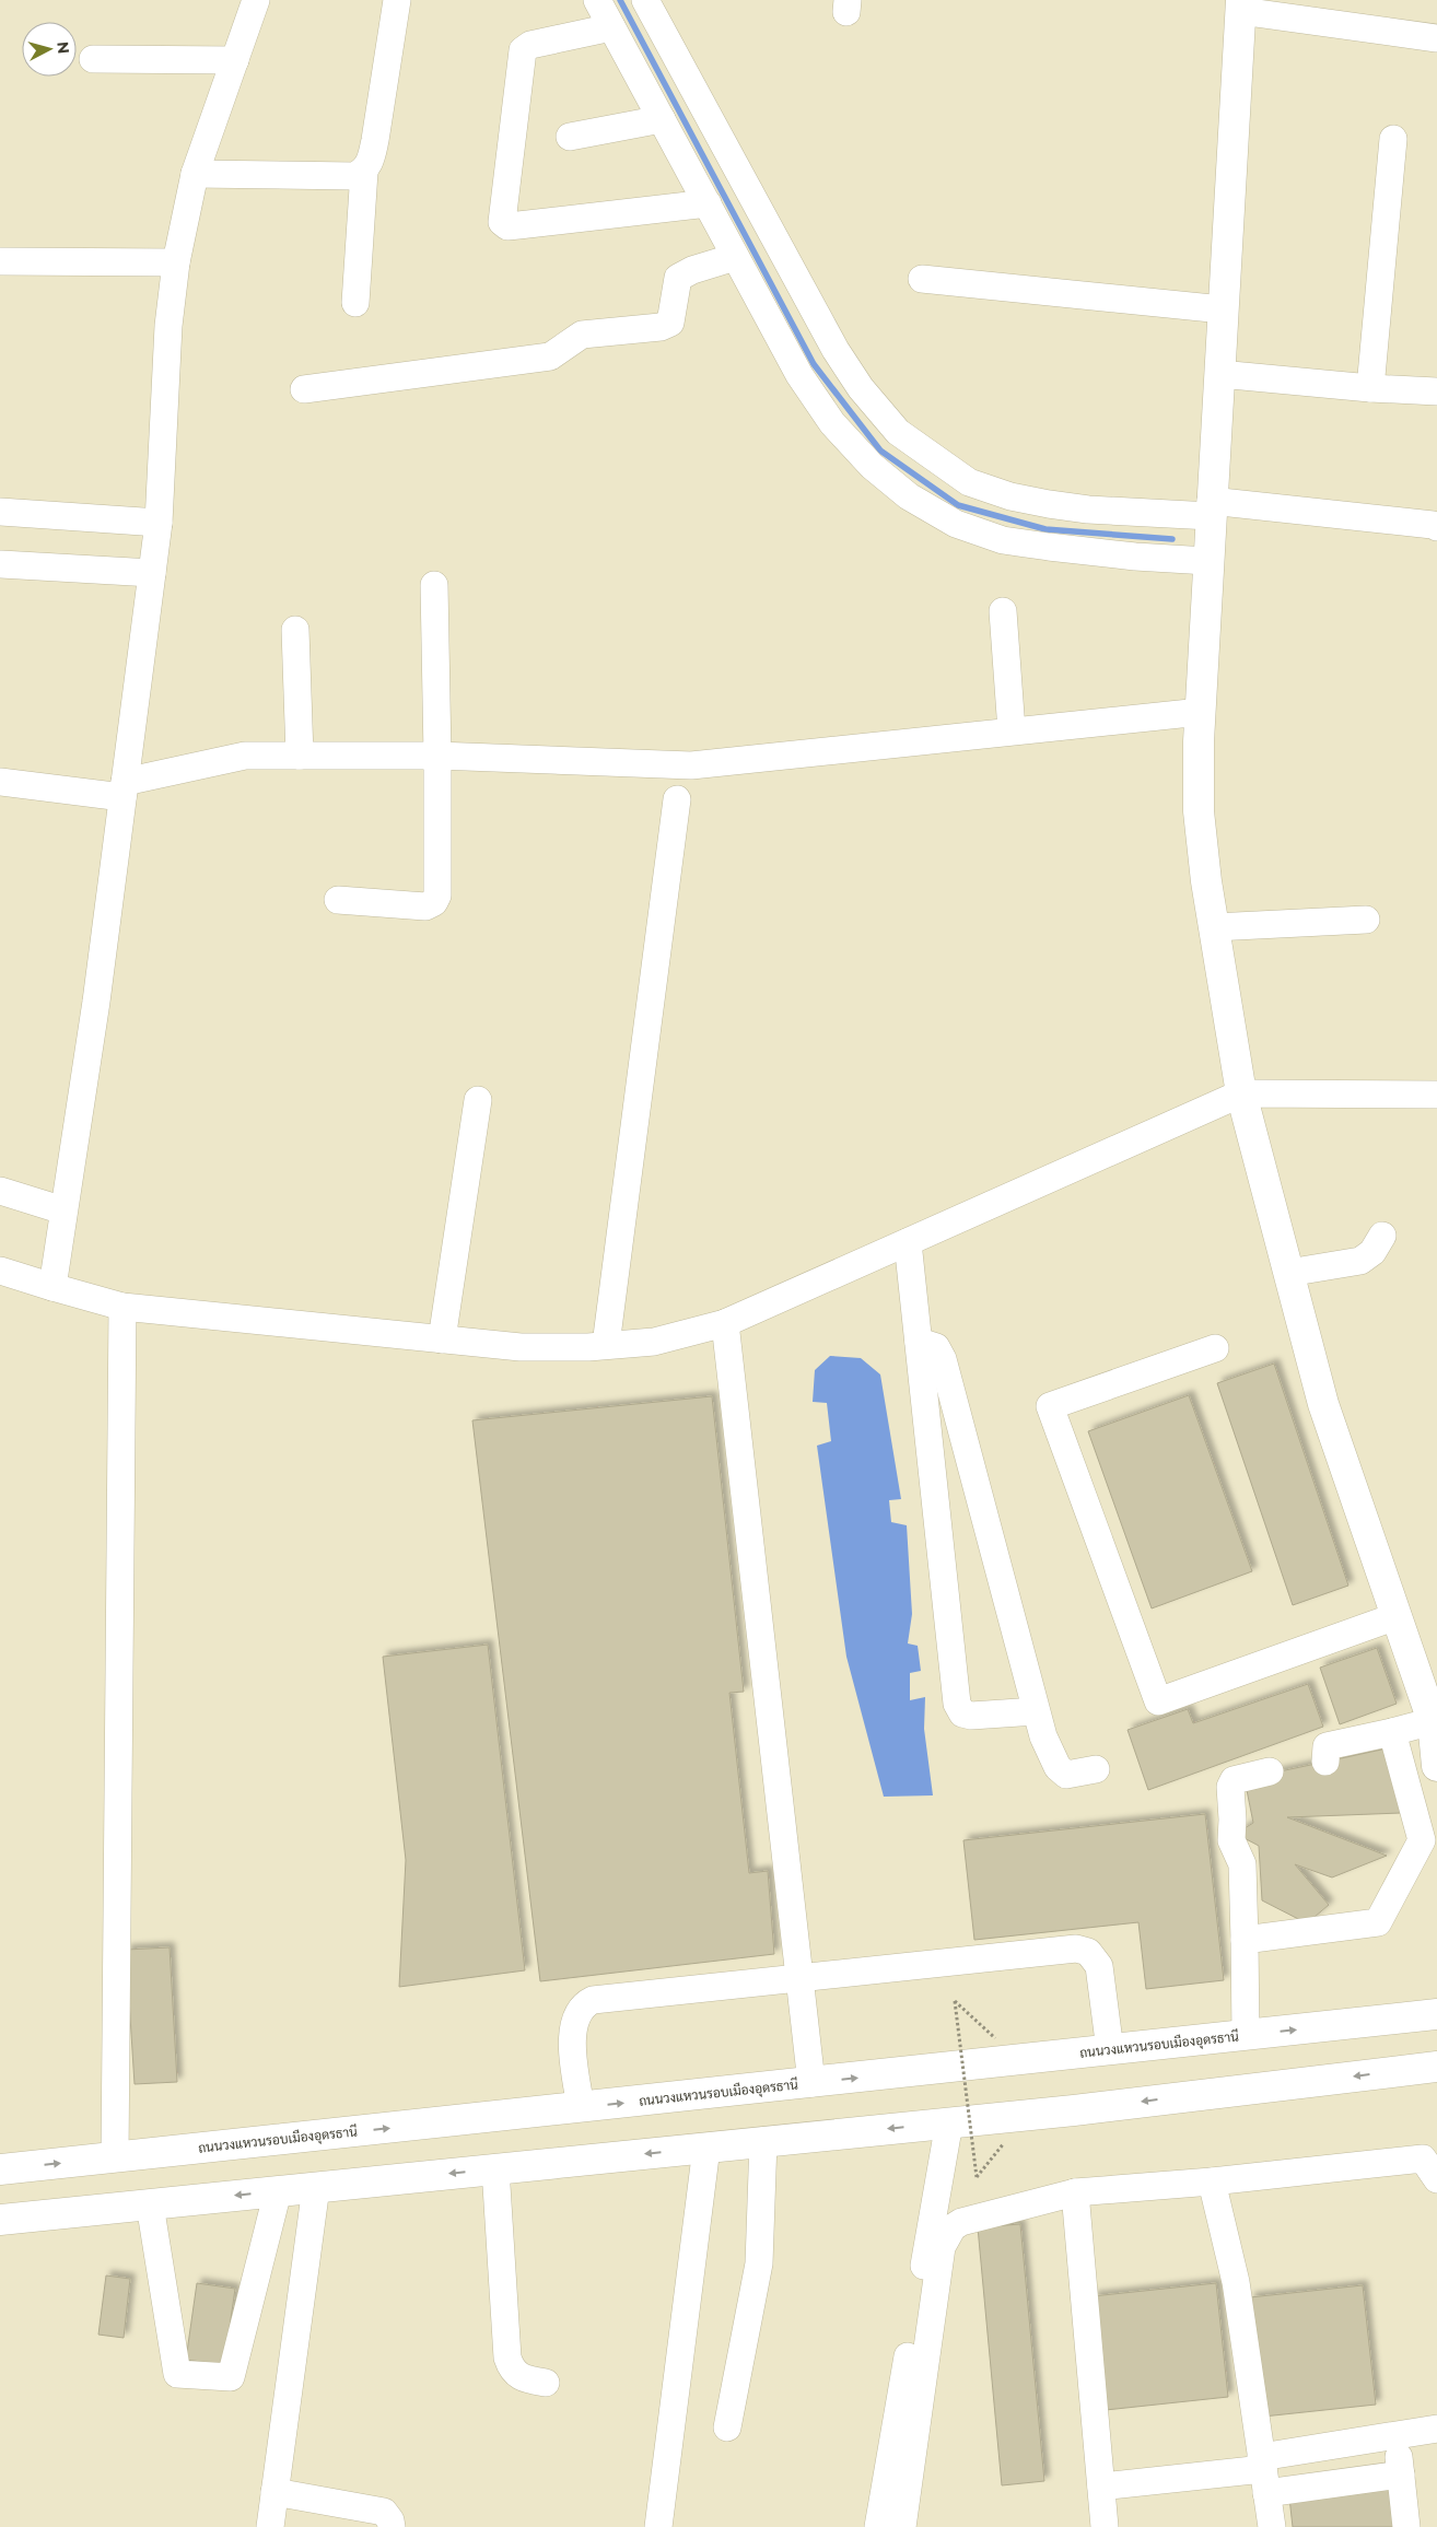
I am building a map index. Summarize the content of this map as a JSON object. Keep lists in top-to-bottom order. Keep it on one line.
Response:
{"streets":{"main road":["ถนนวงแหวนรอบเมืองอุดรธานี"]},"north":"right"}
